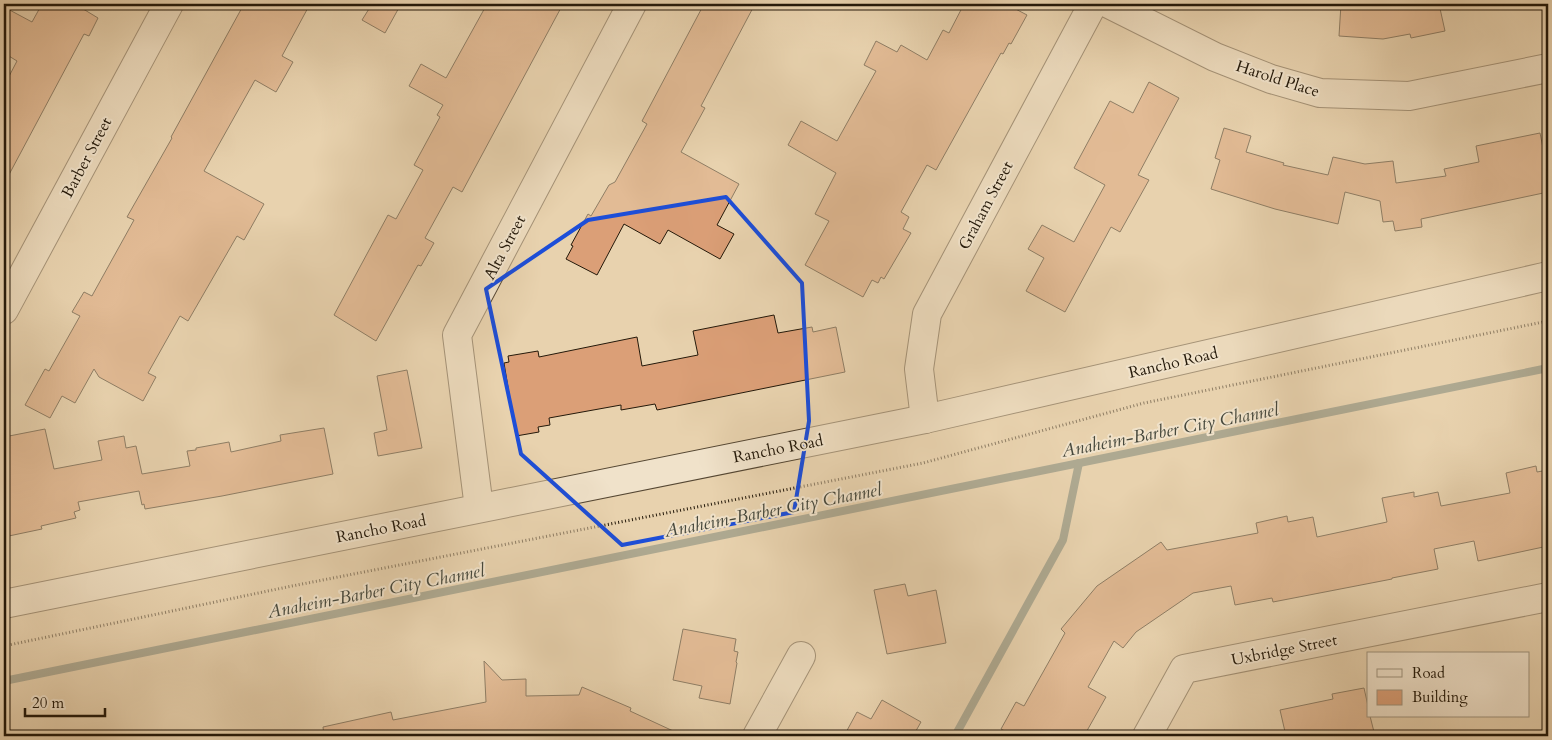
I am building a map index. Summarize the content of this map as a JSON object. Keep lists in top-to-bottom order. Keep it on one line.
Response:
{"streets":{"street":["Harold Place","Barber Street","Graham Street","Alta Street","Rancho Road","Uxbridge Street"]},"crossings":[["Graham Street","Rancho Road"],["Alta Street","Rancho Road"]],"water":["Anaheim-Barber City Channel"],"legend":["Road","Building"],"scale_bar":"20 m"}
